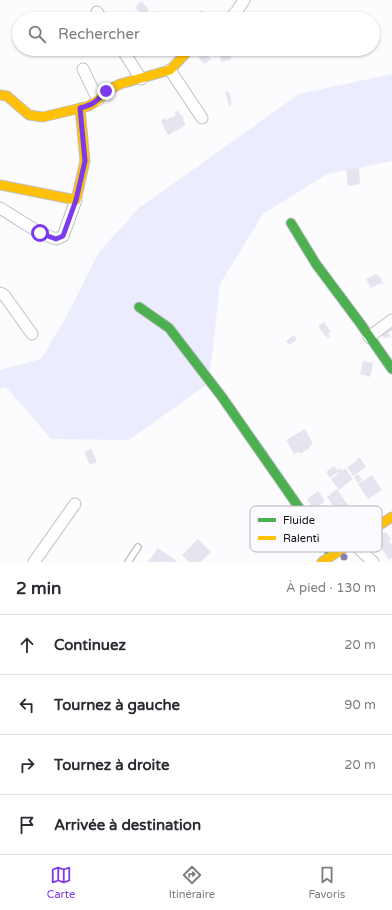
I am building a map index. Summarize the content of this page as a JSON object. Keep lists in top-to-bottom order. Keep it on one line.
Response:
{"legend":["Fluide","Ralenti"],"page":{"search":"Rechercher","heading":["2 min","À pied · 130 m"],"list":[["Continuez","20 m"],["Tournez à gauche","90 m"],["Tournez à droite","20 m"],"Arrivée à destination"],"nav":["Carte","Itinéraire","Favoris"]}}
